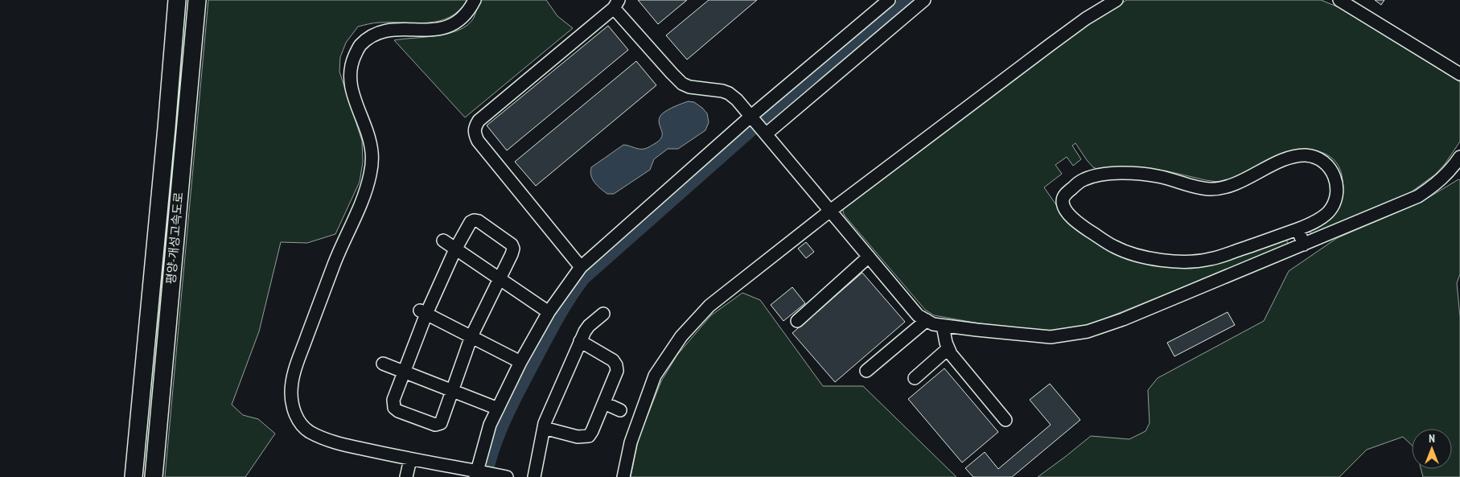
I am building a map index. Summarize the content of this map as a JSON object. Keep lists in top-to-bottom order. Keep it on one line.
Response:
{"streets":{"highway":["평양-개성고속도로"]},"north":"top"}
